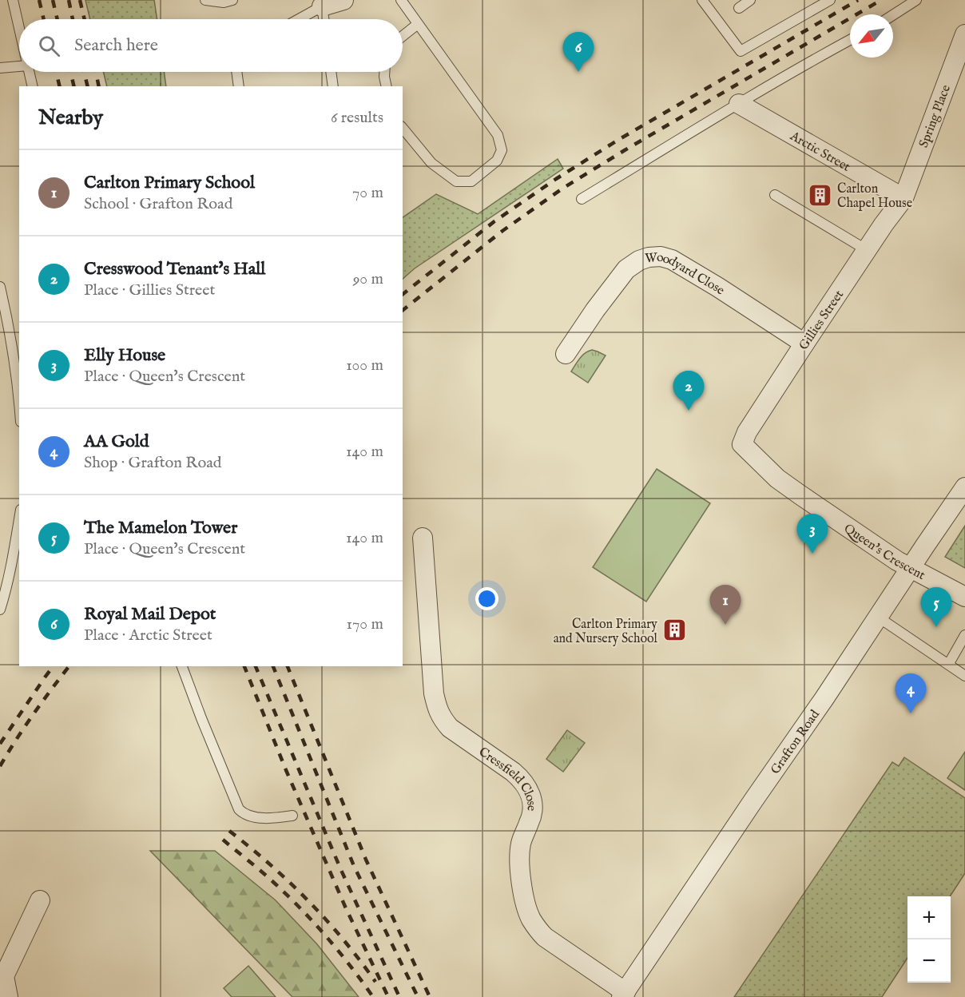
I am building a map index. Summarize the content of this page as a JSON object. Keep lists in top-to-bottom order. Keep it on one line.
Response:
{"streets":{"street":["Spring Place","Arctic Street","Woodyard Close","Gillies Street","Queen's Crescent","Grafton Road","Cressfield Close"]},"crossings":[["Spring Place","Arctic Street"],["Spring Place","Gillies Street"],["Arctic Street","Gillies Street"],["Woodyard Close","Gillies Street"],["Gillies Street","Queen's Crescent"],["Queen's Crescent","Grafton Road"],["Grafton Road","Cressfield Close"]],"places":{"building":["Carlton Chapel House","Carlton Primary and Nursery School"]},"north":"bottom left","page":{"search":"Search here","pins":["6","2","3","1","5","4"],"heading":["Nearby","6 results"],"list":[{"mark":"1","name":"Carlton Primary School","note":"School · Grafton Road","value":"70 m"},{"mark":"2","name":"Cresswood Tenant's Hall","note":"Place · Gillies Street","value":"90 m"},{"mark":"3","name":"Elly House","note":"Place · Queen's Crescent","value":"100 m"},{"mark":"4","name":"AA Gold","note":"Shop · Grafton Road","value":"140 m"},{"mark":"5","name":"The Mamelon Tower","note":"Place · Queen's Crescent","value":"140 m"},{"mark":"6","name":"Royal Mail Depot","note":"Place · Arctic Street","value":"170 m"}],"map_buttons":["+","−"]}}
